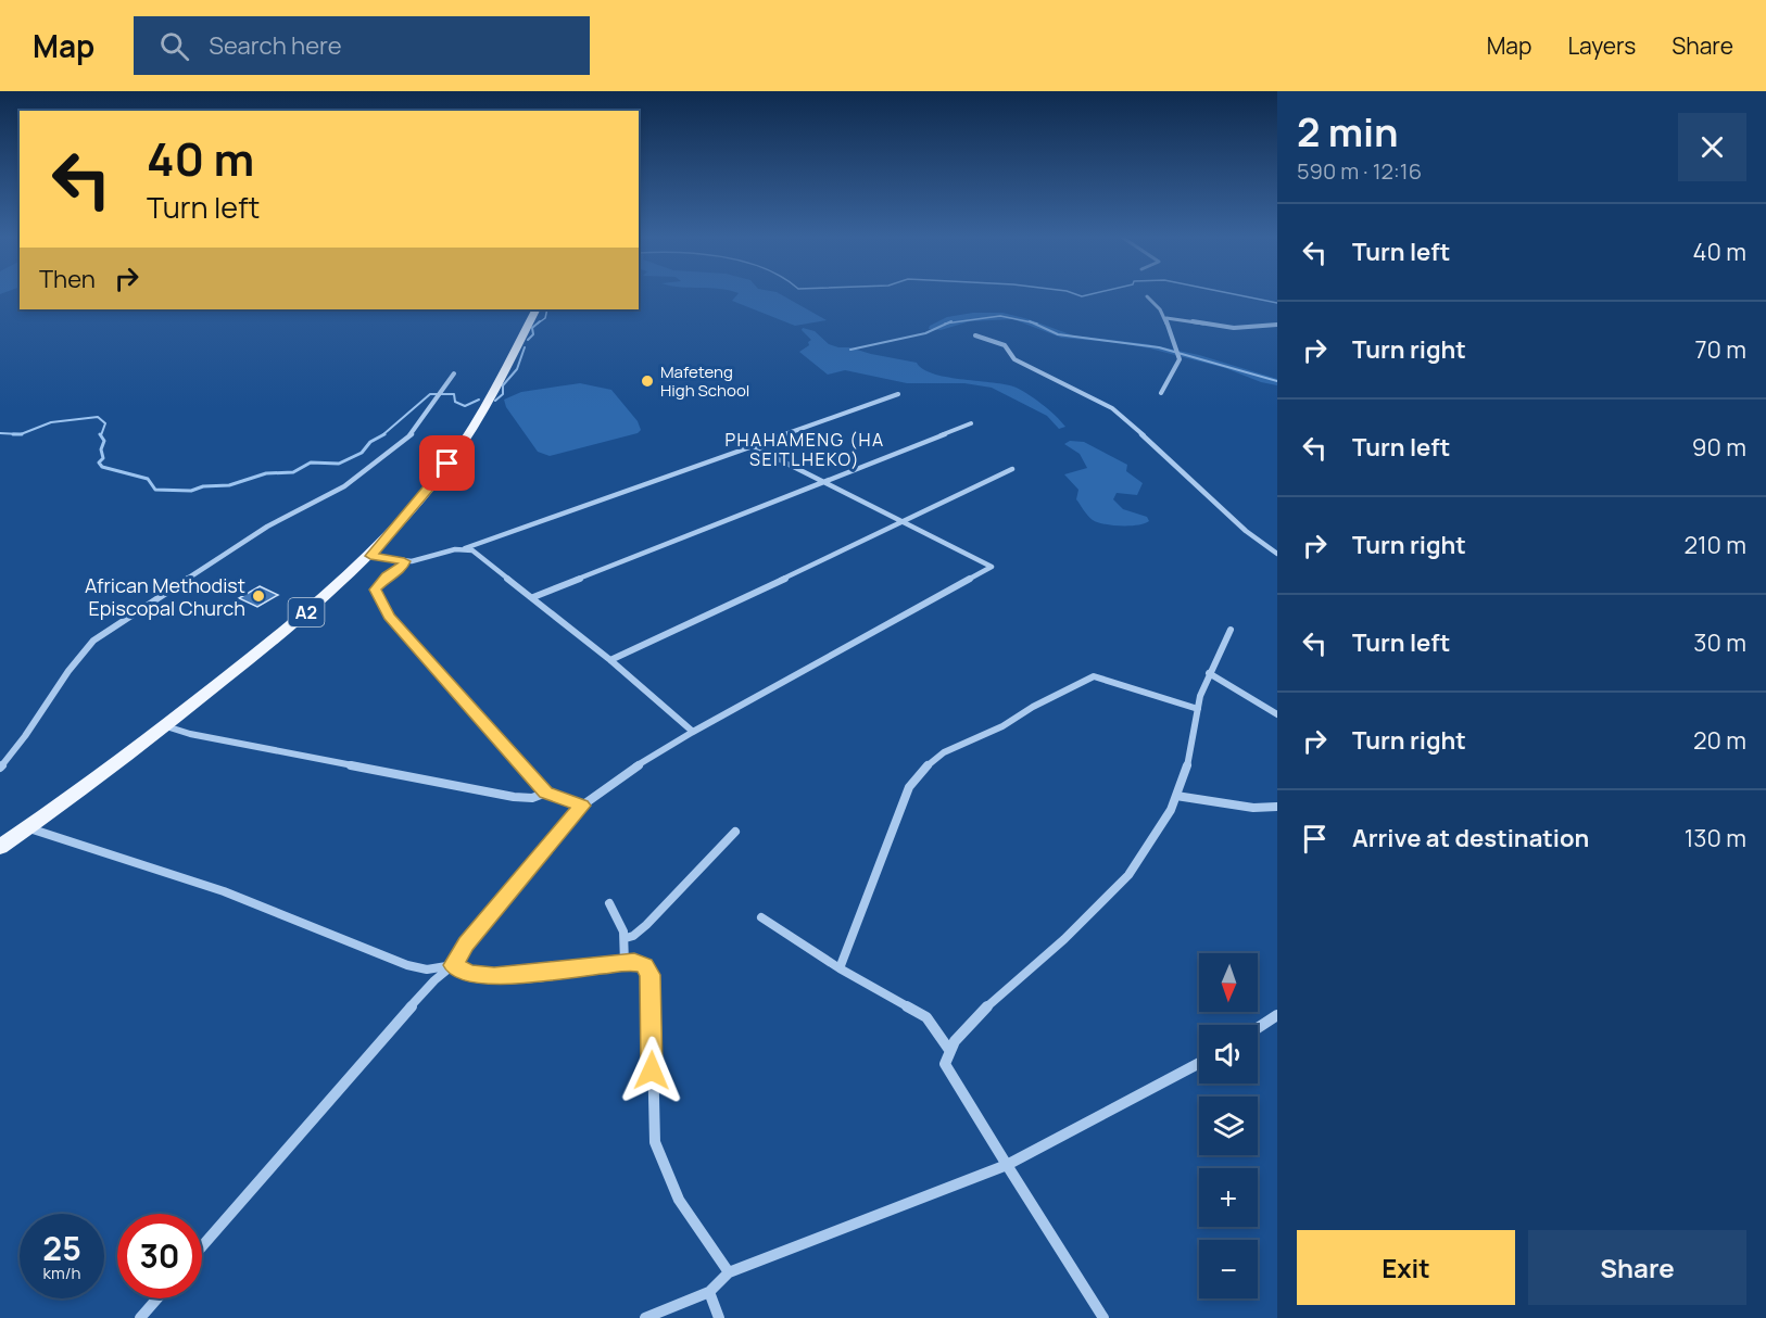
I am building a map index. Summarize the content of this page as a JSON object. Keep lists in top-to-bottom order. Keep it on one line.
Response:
{"streets":{"main road":["A2"]},"districts":["PHAHAMENG (HA SEITLHEKO)"],"places":["Mafeteng High School","African Methodist Episcopal Church"],"north":"bottom","page":{"header":"Map","search":"Search here","nav":["Map","Layers","Share"],"heading":["2 min","590 m · 12:16"],"turn":["40 m","Turn left"],"list":[{"name":"Turn left","value":"40 m"},{"name":"Turn right","value":"70 m"},{"name":"Turn left","value":"90 m"},{"name":"Turn right","value":"210 m"},{"name":"Turn left","value":"30 m"},{"name":"Turn right","value":"20 m"},{"name":"Arrive at destination","value":"130 m"}],"then":"Then","map_buttons":["+","−"],"speed":"25 km/h","limit":"30","buttons":["Exit","Share"]}}
